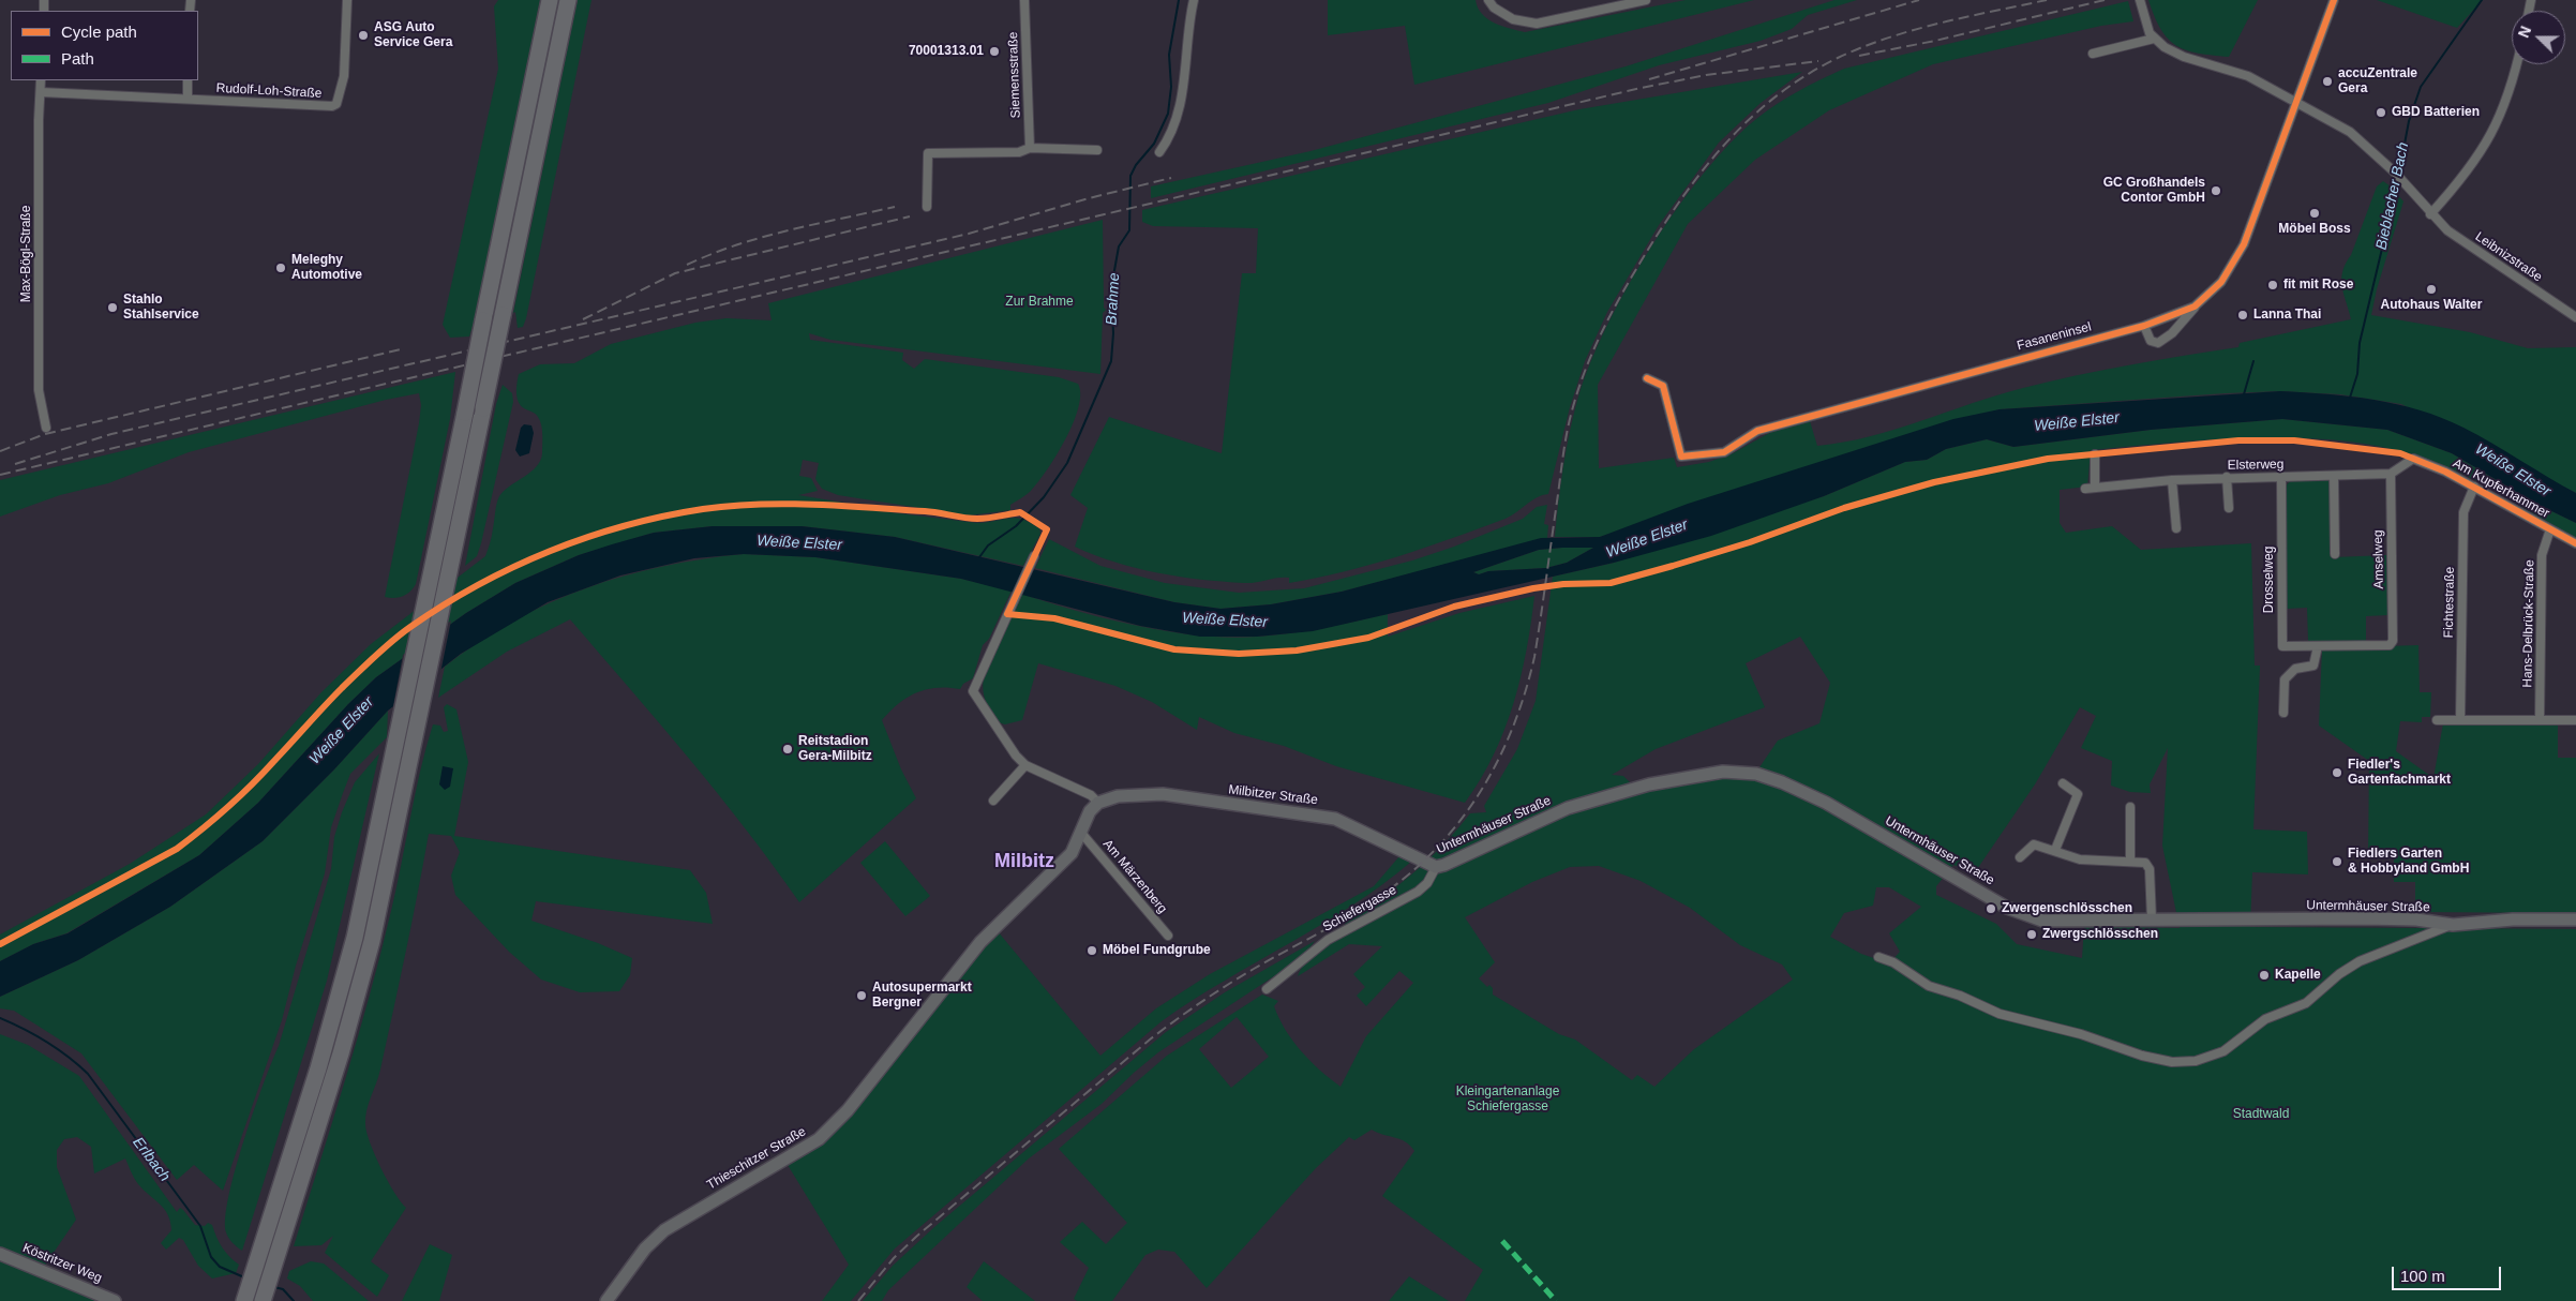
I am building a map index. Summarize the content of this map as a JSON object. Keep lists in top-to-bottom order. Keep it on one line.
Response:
{"streets":{"main road":["Milbitzer Straße","Untermhäuser Straße","Thieschitzer Straße","Köstritzer Weg"],"street":["Siemensstraße","Rudolf-Loh-Straße","Max-Bögl-Straße","Leibnizstraße","Fasaneninsel","Elsterweg","Am Kupferhammer","Amselweg","Drosselweg","Fichtestraße","Hans-Delbrück-Straße","Am Märzenberg","Schiefergasse"]},"crossings":[["Rudolf-Loh-Straße","Max-Bögl-Straße"],["Leibnizstraße","Fasaneninsel"],["Elsterweg","Am Kupferhammer"],["Elsterweg","Amselweg"],["Elsterweg","Drosselweg"],["Am Kupferhammer","Amselweg"],["Am Kupferhammer","Fichtestraße"],["Am Kupferhammer","Hans-Delbrück-Straße"],["Amselweg","Drosselweg"],["Milbitzer Straße","Untermhäuser Straße"],["Milbitzer Straße","Schiefergasse"],["Untermhäuser Straße","Schiefergasse"],["Am Märzenberg","Thieschitzer Straße"]],"districts":["Milbitz"],"water":["Bieblacher Bach","Brahme","Weiße Elster","Erlbach"],"parks":["Zur Brahme","Kleingartenanlage Schiefergasse","Stadtwald"],"places":["ASG Auto Service Gera","70001313.01","accuZentrale Gera","GBD Batterien","GC Großhandels Contor GmbH","Möbel Boss","Meleghy Automotive","fit mit Rose","Autohaus Walter","Stahlo Stahlservice","Lanna Thai","Reitstadion Gera-Milbitz","Fiedler's Gartenfachmarkt","Fiedlers Garten & Hobbyland GmbH","Zwergenschlösschen","Zwergschlösschen","Möbel Fundgrube","Kapelle","Autosupermarkt Bergner"],"legend":["Cycle path","Path"],"scale_bar":"100 m","north":"left"}
